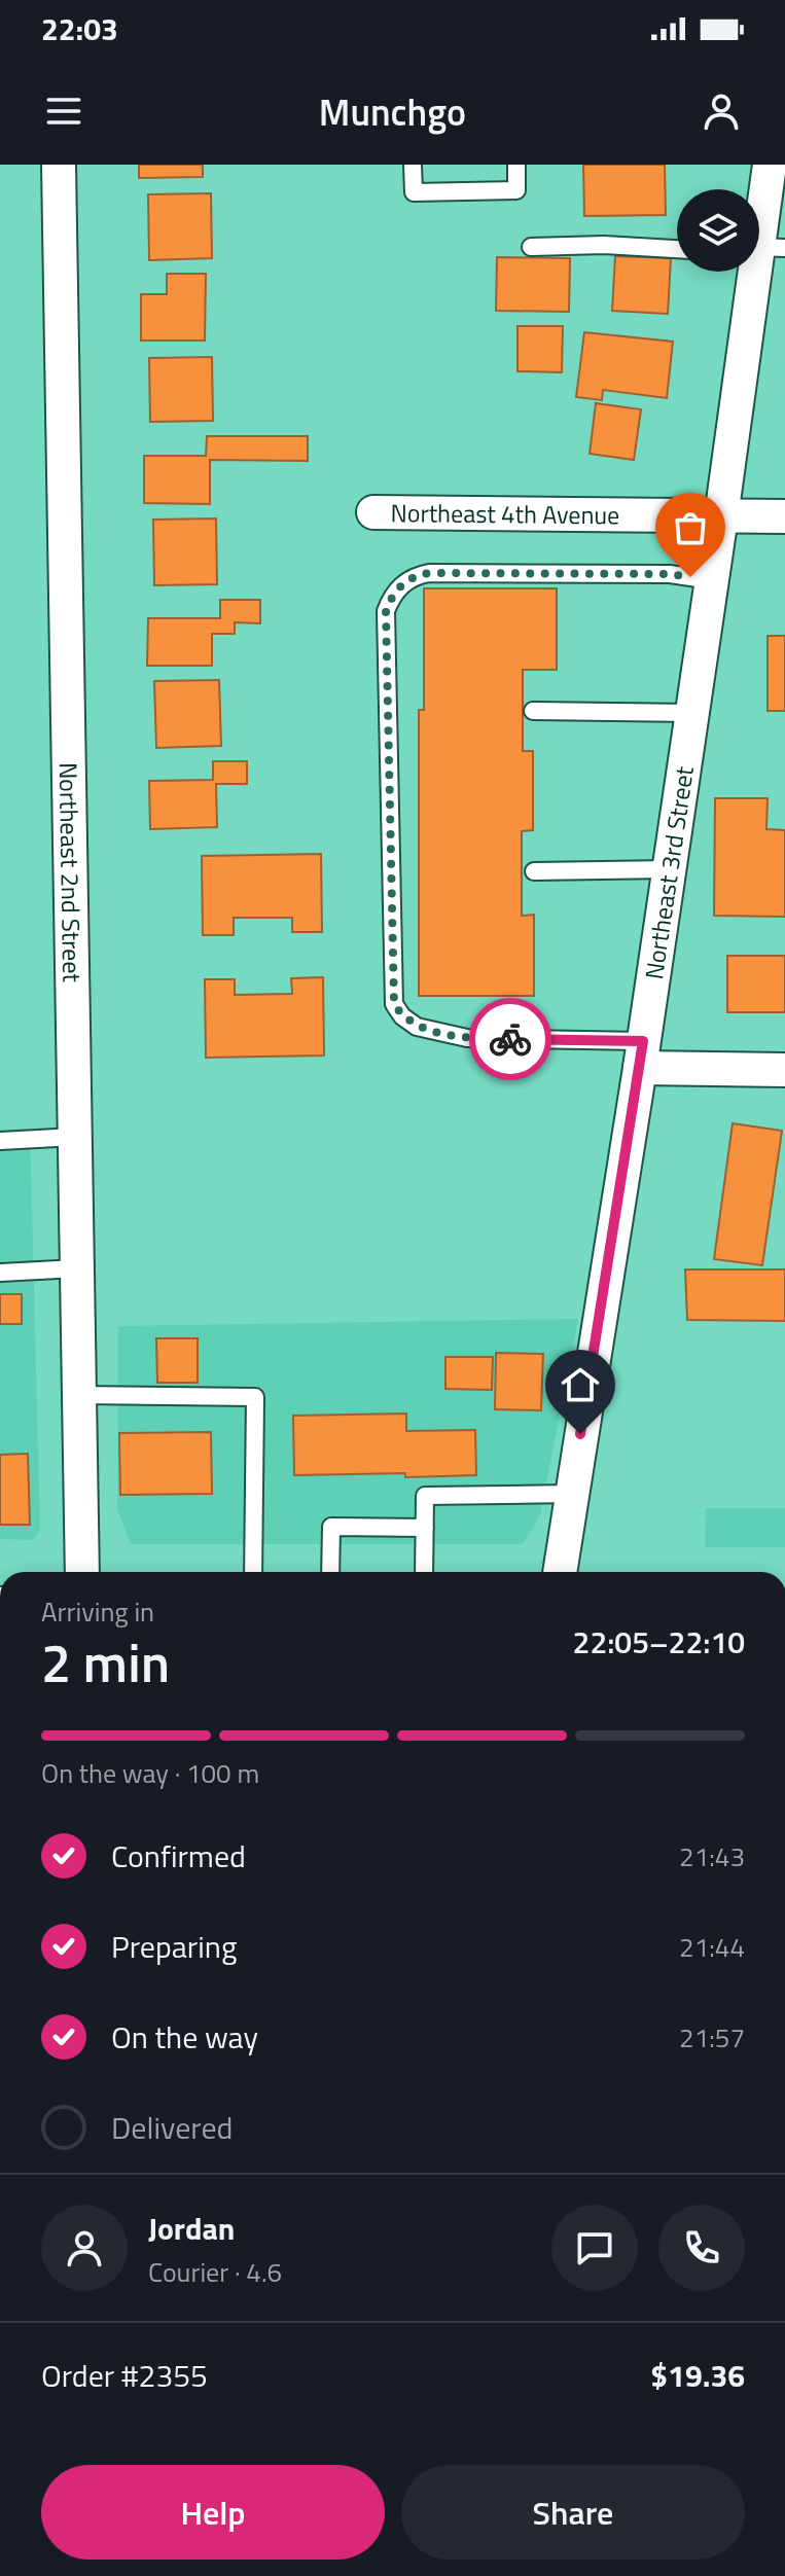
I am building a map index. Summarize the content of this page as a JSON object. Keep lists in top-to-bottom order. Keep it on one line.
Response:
{"streets":{"street":["Northeast 4th Avenue","Northeast 2nd Street","Northeast 3rd Street"]},"crossings":[["Northeast 4th Avenue","Northeast 3rd Street"]],"page":{"status":"22:03","header":"Munchgo","heading":["2 min","Arriving in","22:05–22:10"],"panel":["Jordan","Courier · 4.6","Order #2355","$19.36"],"bar":"On the way · 100 m","list":[["Confirmed","21:43"],["Preparing","21:44"],["On the way","21:57"],"Delivered"],"buttons":["Help","Share"]}}
